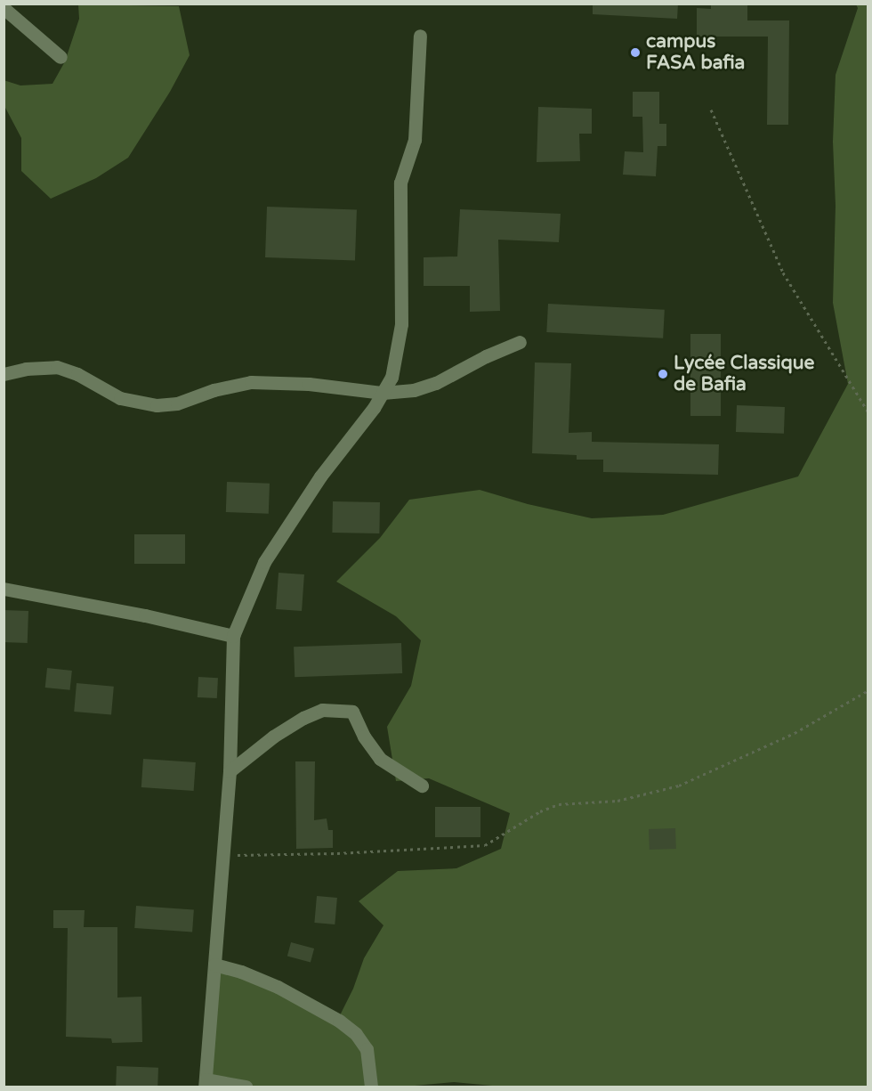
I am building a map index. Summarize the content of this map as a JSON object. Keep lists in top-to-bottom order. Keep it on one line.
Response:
{"places":["campus FASA bafia","Lycée Classique de Bafia"]}
